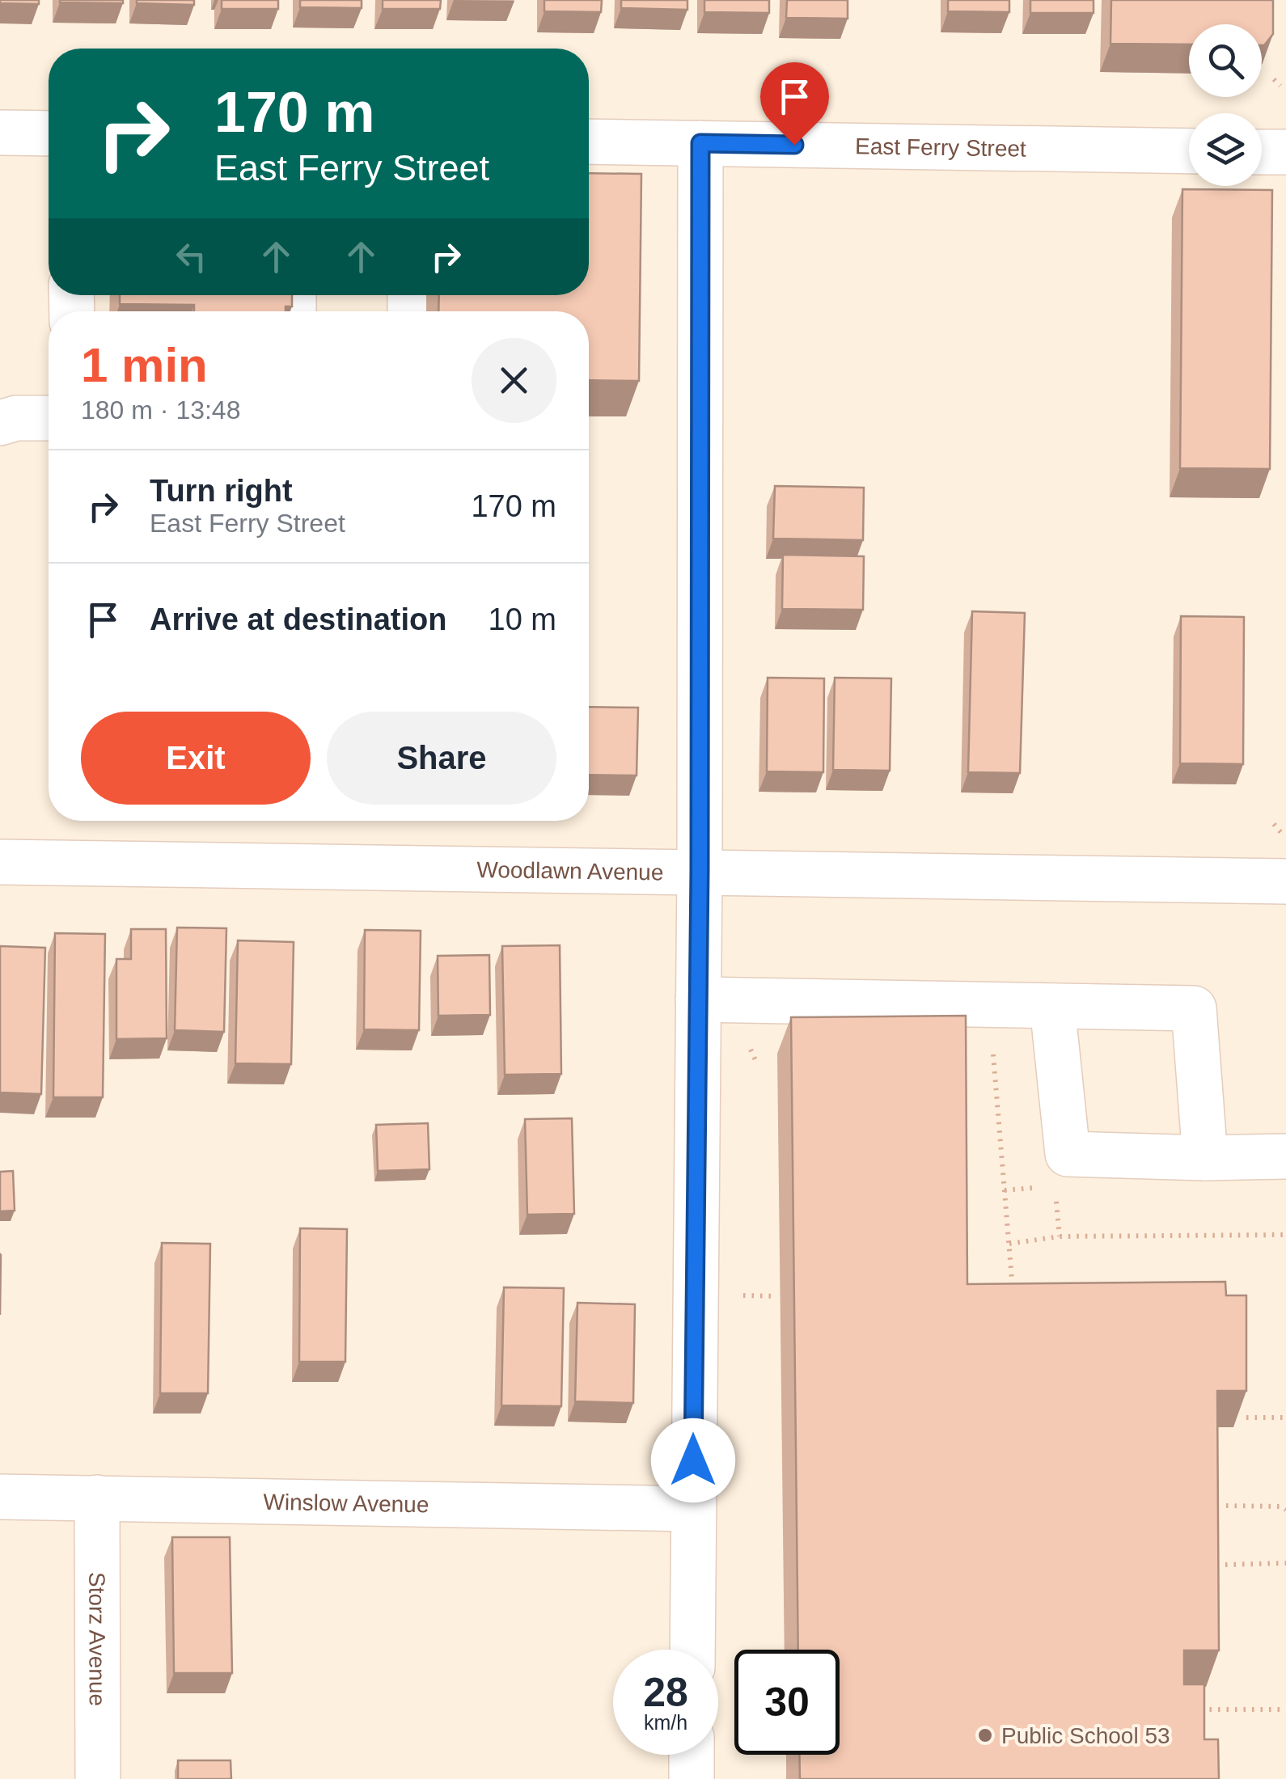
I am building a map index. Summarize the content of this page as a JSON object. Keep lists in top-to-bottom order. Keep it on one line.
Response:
{"streets":{"street":["East Ferry Street","Woodlawn Avenue","Winslow Avenue","Storz Avenue"]},"crossings":[["Winslow Avenue","Storz Avenue"]],"places":["Public School 53"],"page":{"turn":["170 m","East Ferry Street"],"heading":["1 min","180 m · 13:48"],"list":[{"name":"Turn right","note":"East Ferry Street","value":"170 m"},{"name":"Arrive at destination","value":"10 m"}],"buttons":["Exit","Share"],"speed":"28 km/h","limit":"30"}}
